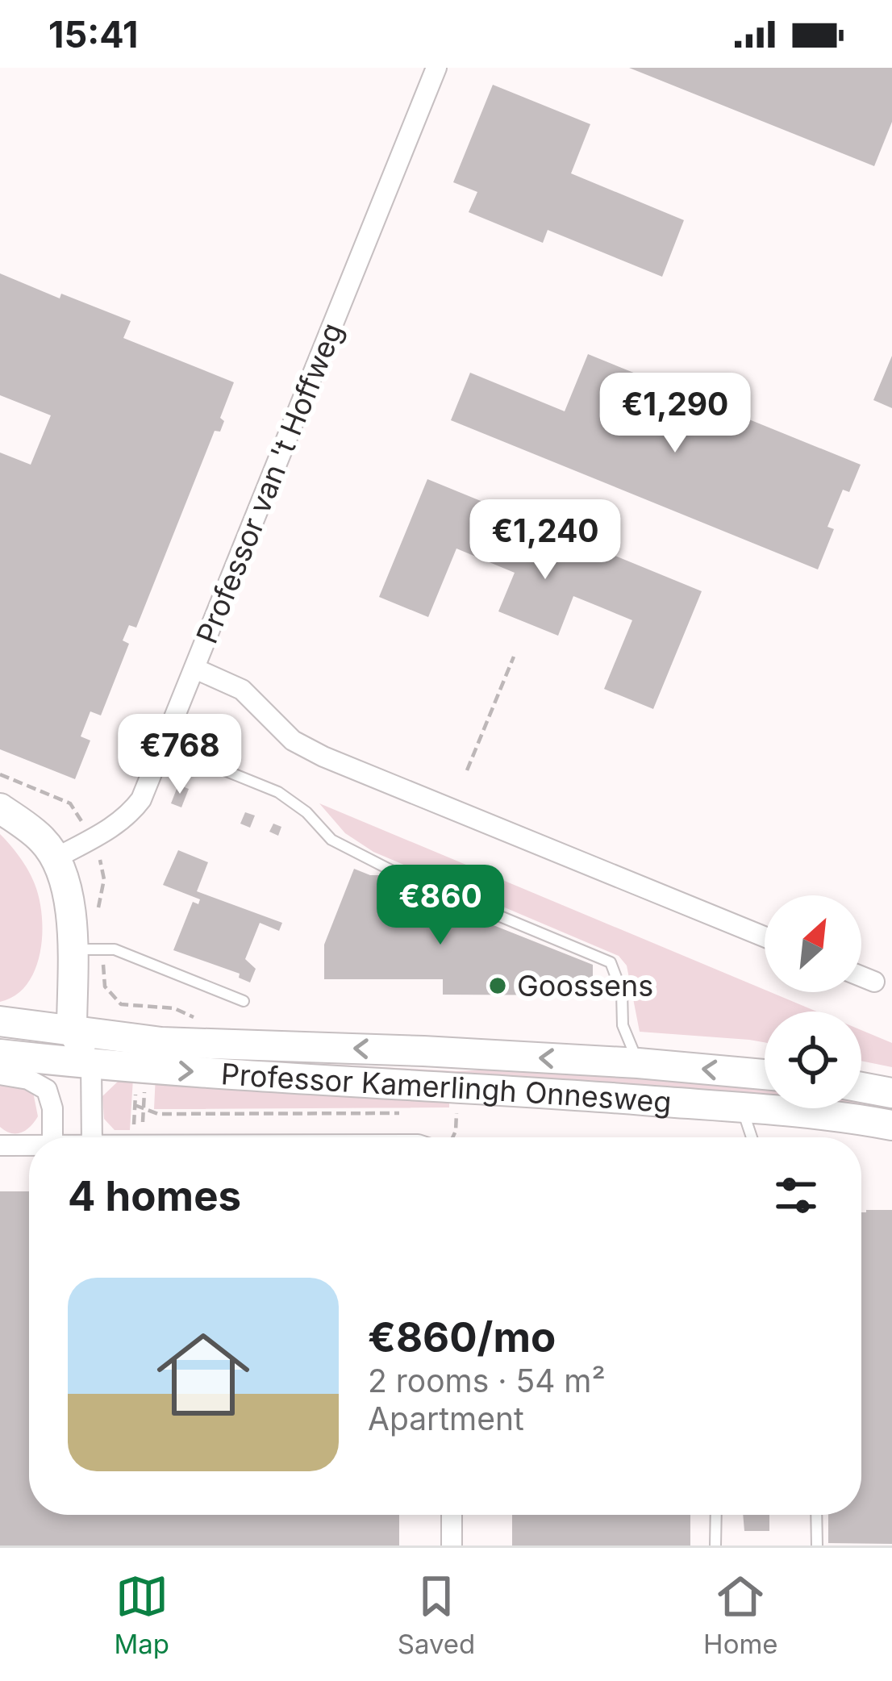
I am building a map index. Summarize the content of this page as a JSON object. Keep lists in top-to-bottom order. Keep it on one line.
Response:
{"streets":{"main road":["Professor Kamerlingh Onnesweg"],"street":["Professor van 't Hoffweg"]},"places":["Goossens"],"north":"top right","page":{"status":"15:41","price":["€1,290","€1,240","€768","€860"],"heading":"4 homes","list":[{"name":"€860/mo","note":"2 rooms · 54 m² · Apartment"}],"tabs":["Map","Saved","Home"]}}
